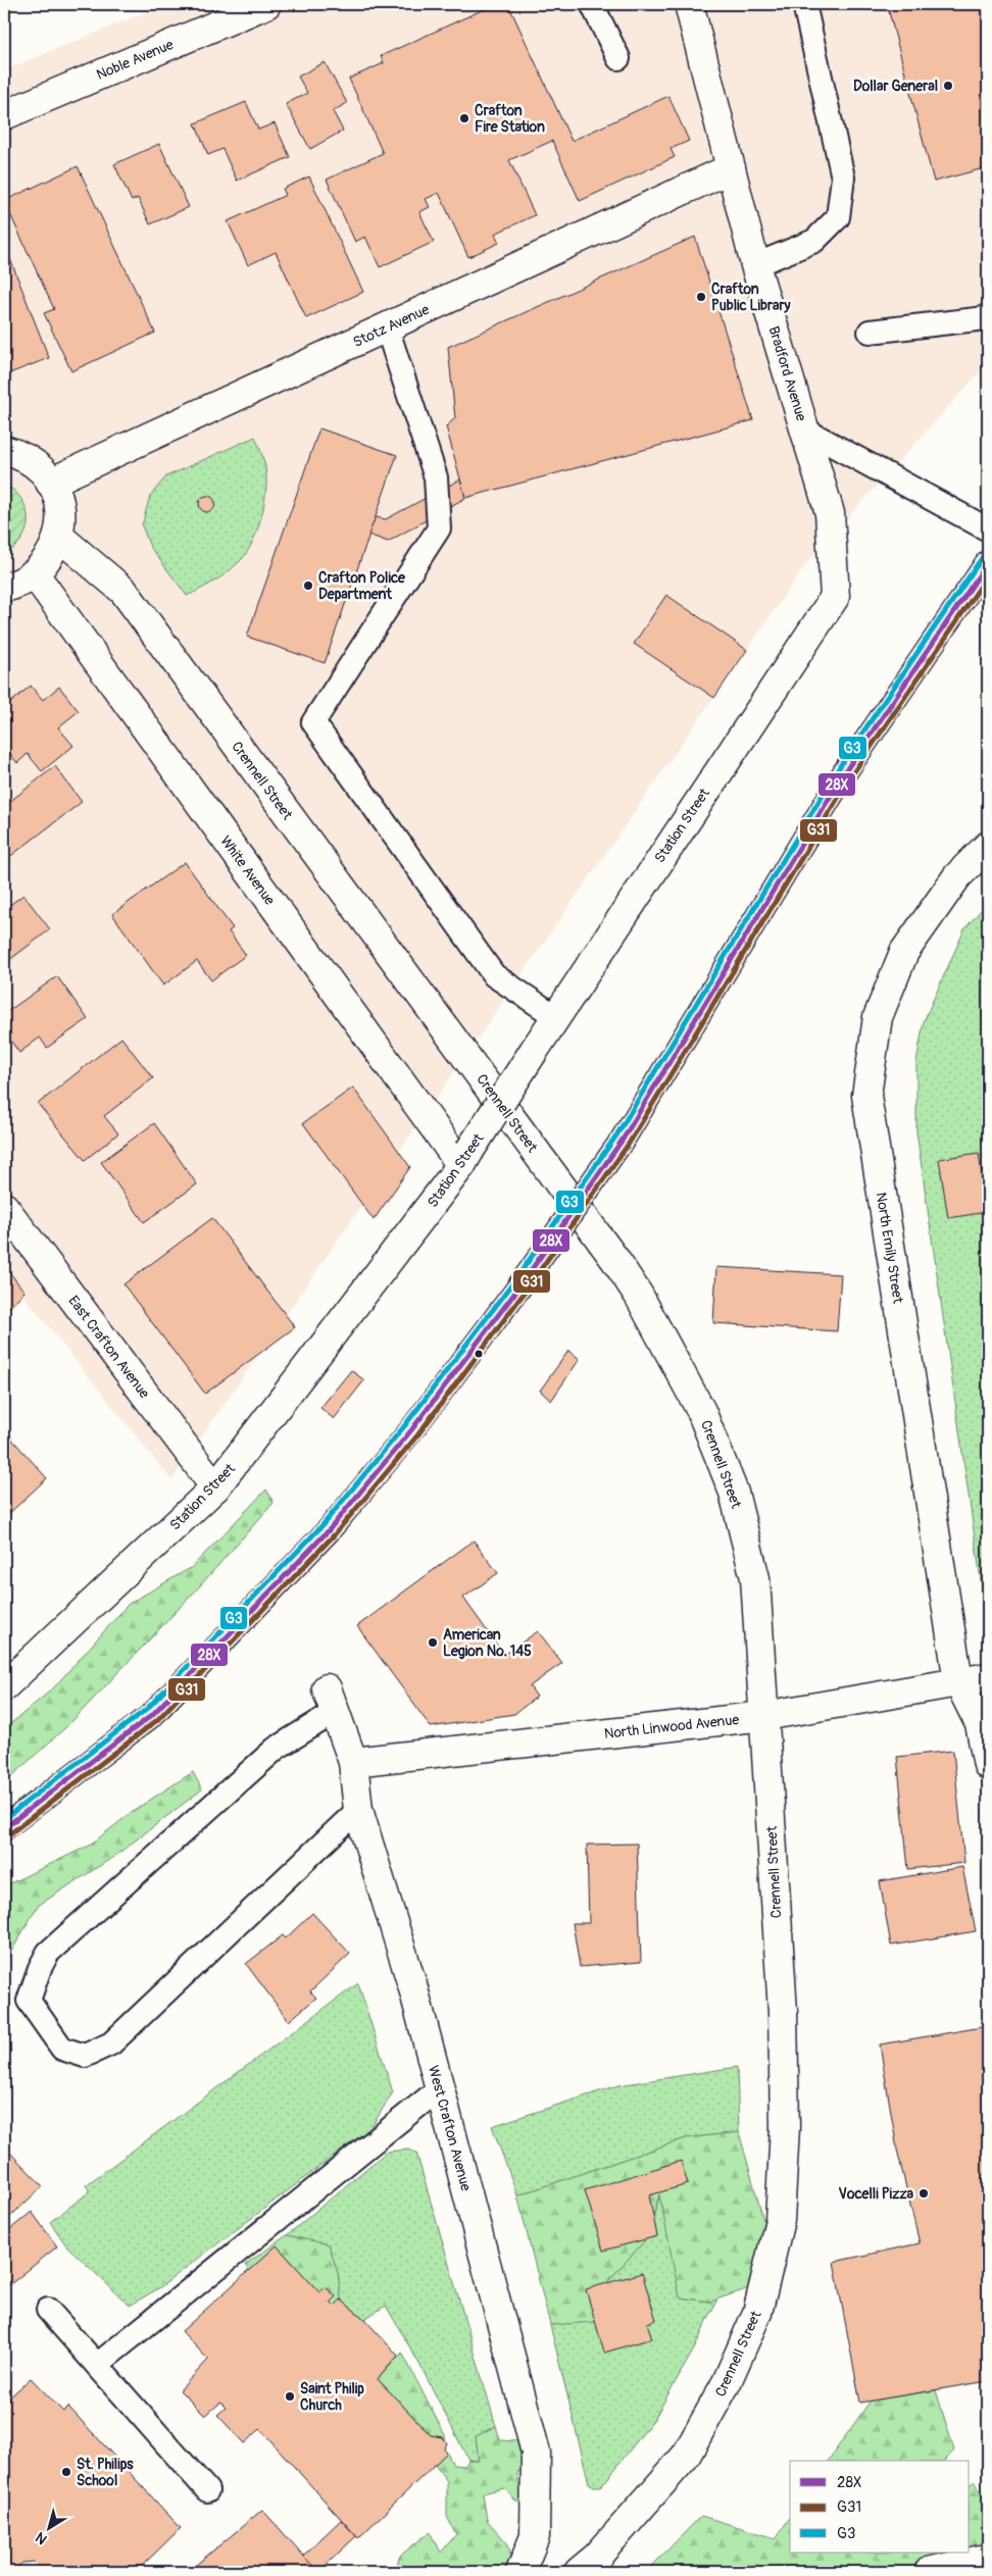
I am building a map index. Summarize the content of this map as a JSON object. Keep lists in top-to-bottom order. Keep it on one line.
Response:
{"streets":{"street":["Noble Avenue","Stotz Avenue","Bradford Avenue","Crennell Street","Station Street","White Avenue","North Emily Street","East Crafton Avenue","North Linwood Avenue","West Crafton Avenue"]},"crossings":[["Stotz Avenue","Bradford Avenue"],["Bradford Avenue","Station Street"],["Crennell Street","North Linwood Avenue"],["Station Street","White Avenue"],["Station Street","East Crafton Avenue"],["North Emily Street","North Linwood Avenue"],["North Linwood Avenue","West Crafton Avenue"]],"places":["Dollar General","Crafton Fire Station","Crafton Public Library","Crafton Police Department","American Legion No. 145","Vocelli Pizza","Saint Philip Church","St. Philips School"],"lines":["transit line G3","transit line 28X","transit line G31"],"legend":["28X","G31","G3"],"north":"bottom left"}
